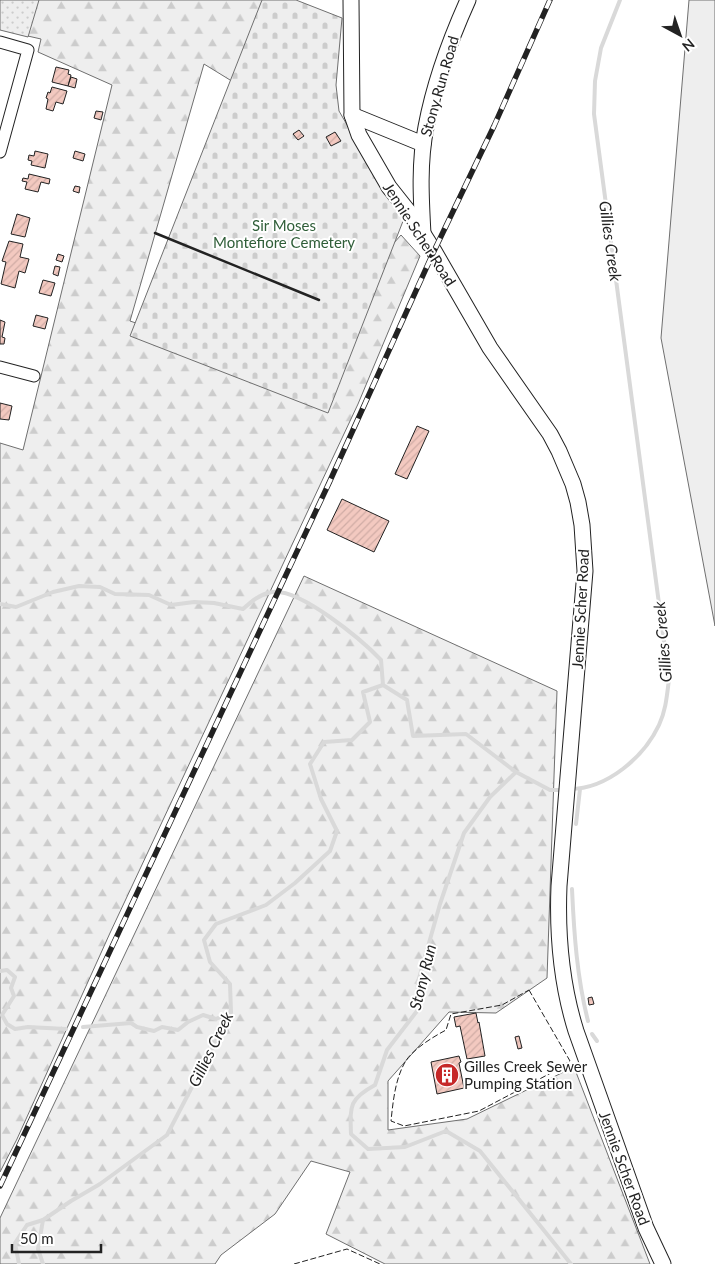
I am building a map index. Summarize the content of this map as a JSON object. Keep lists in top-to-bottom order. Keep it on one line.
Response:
{"streets":{"street":["Stony Run Road","Jennie Scher Road"]},"crossings":[["Stony Run Road","Jennie Scher Road"]],"water":["Gillies Creek","Stony Run"],"parks":["Sir Moses Montefiore Cemetery"],"places":{"building":["Gilles Creek Sewer Pumping Station"]},"scale_bar":"50 m","north":"bottom right"}
